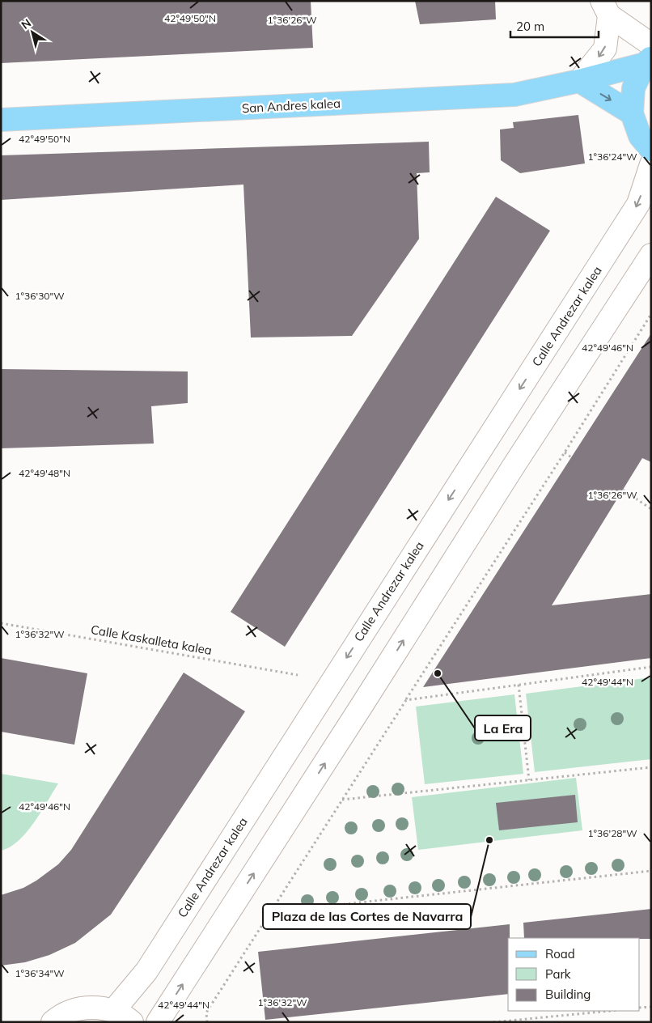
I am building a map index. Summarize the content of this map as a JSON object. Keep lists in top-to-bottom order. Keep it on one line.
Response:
{"streets":{"main road":["San Andres kalea"],"street":["Calle Andrezar kalea"],"path":["Calle Kaskalleta kalea"]},"places":["La Era","Plaza de las Cortes de Navarra"],"legend":["Road","Park","Building"],"scale_bar":"20 m","north":"top left","coordinates":["42°49'50\"N","1°36'26\"W","1°36'24\"W","1°36'30\"W","42°49'46\"N","42°49'48\"N","1°36'32\"W","42°49'44\"N","1°36'28\"W","1°36'34\"W"]}
